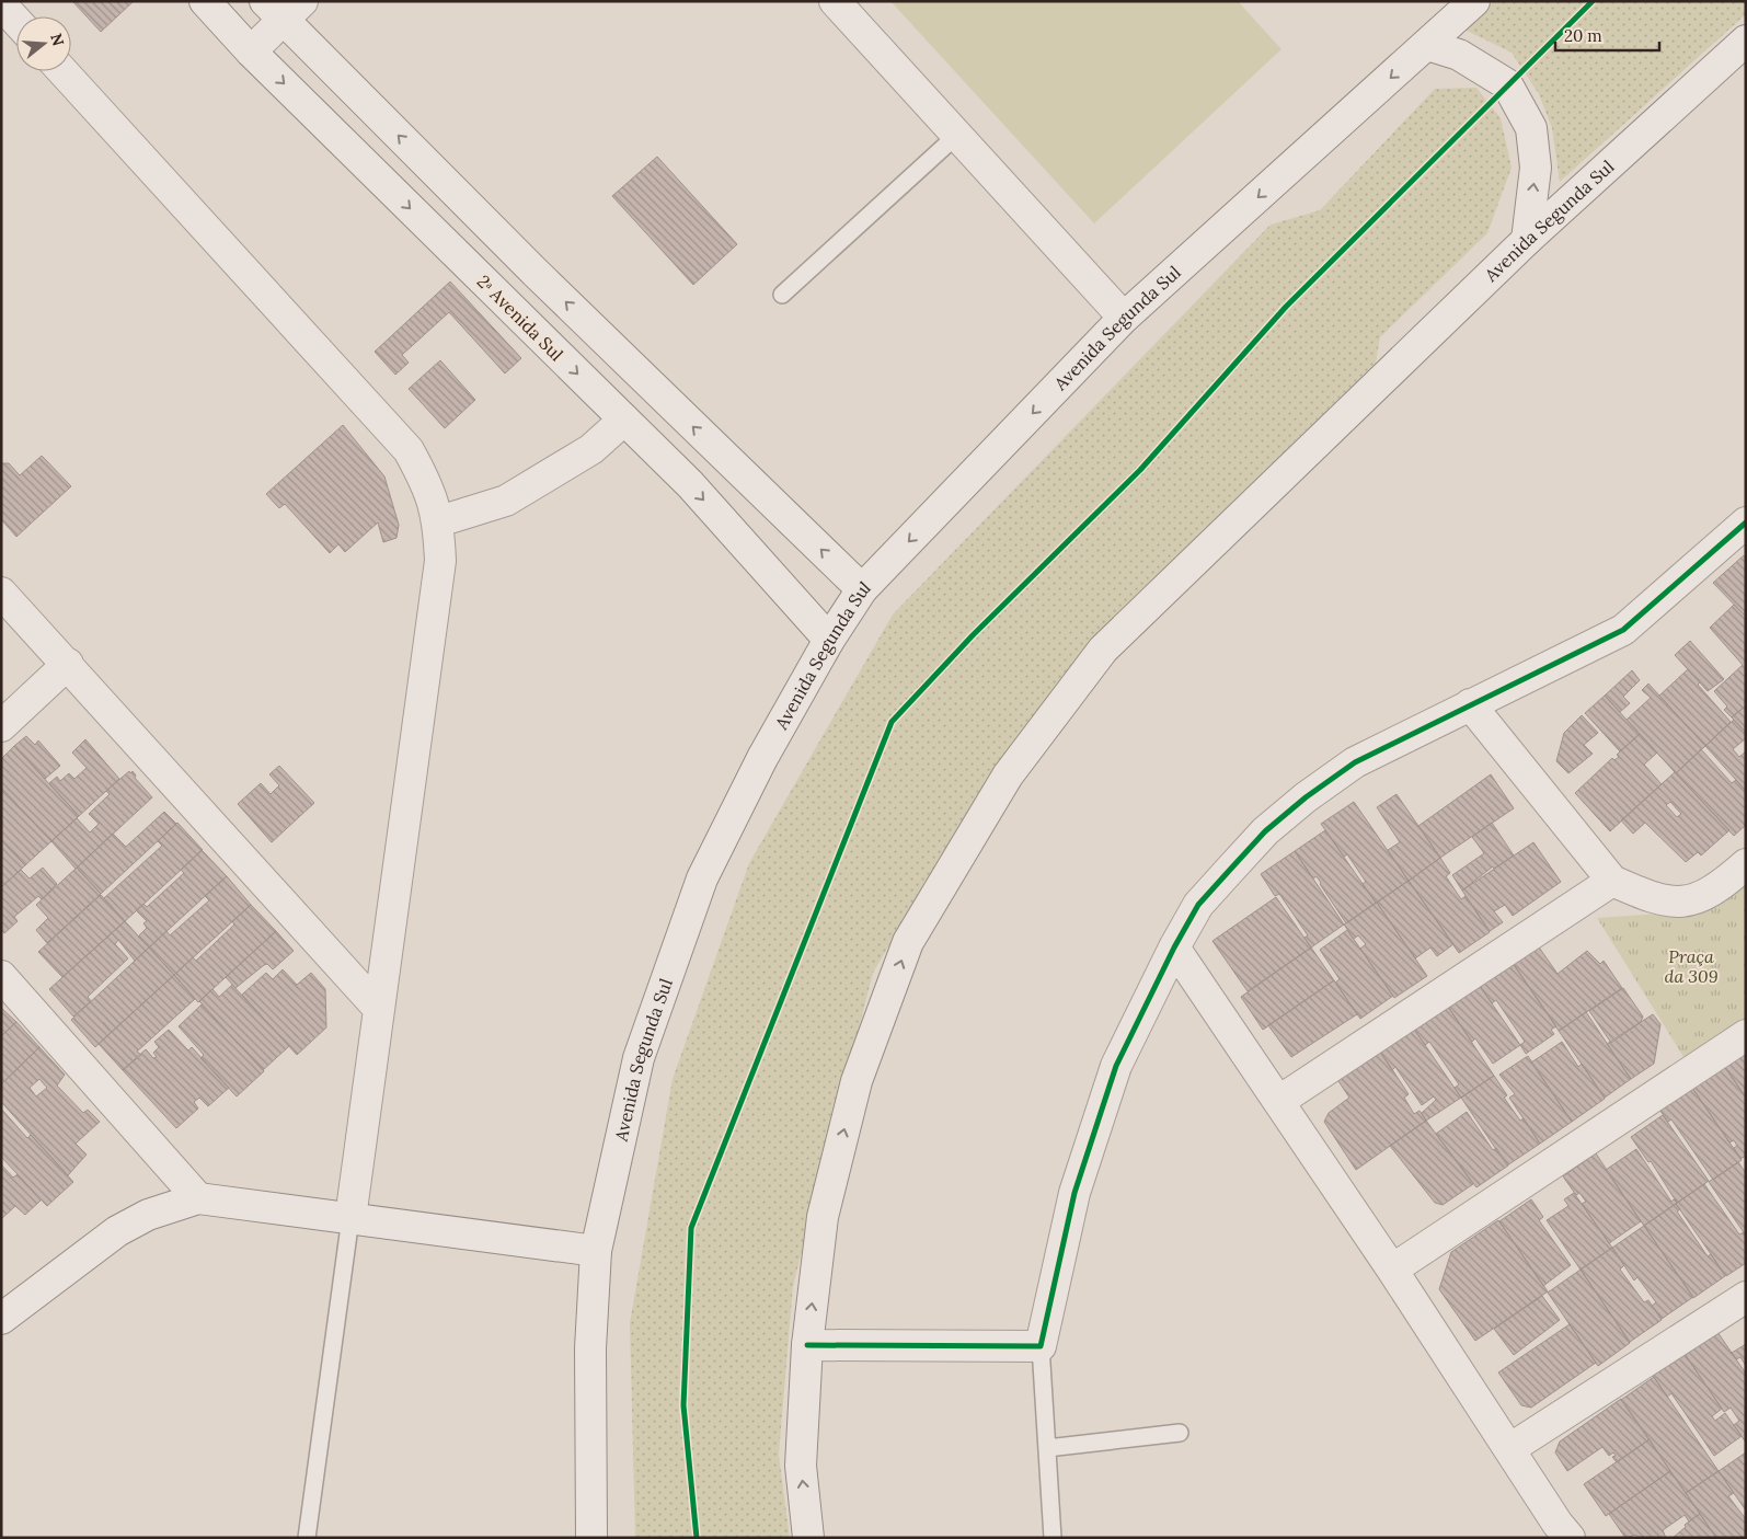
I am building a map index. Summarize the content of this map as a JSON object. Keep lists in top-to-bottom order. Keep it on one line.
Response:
{"streets":{"street":["Avenida Segunda Sul","2ᵃ Avenida Sul"]},"crossings":[["Avenida Segunda Sul","2ᵃ Avenida Sul"]],"parks":["Praça da 309"],"scale_bar":"20 m","north":"right"}
